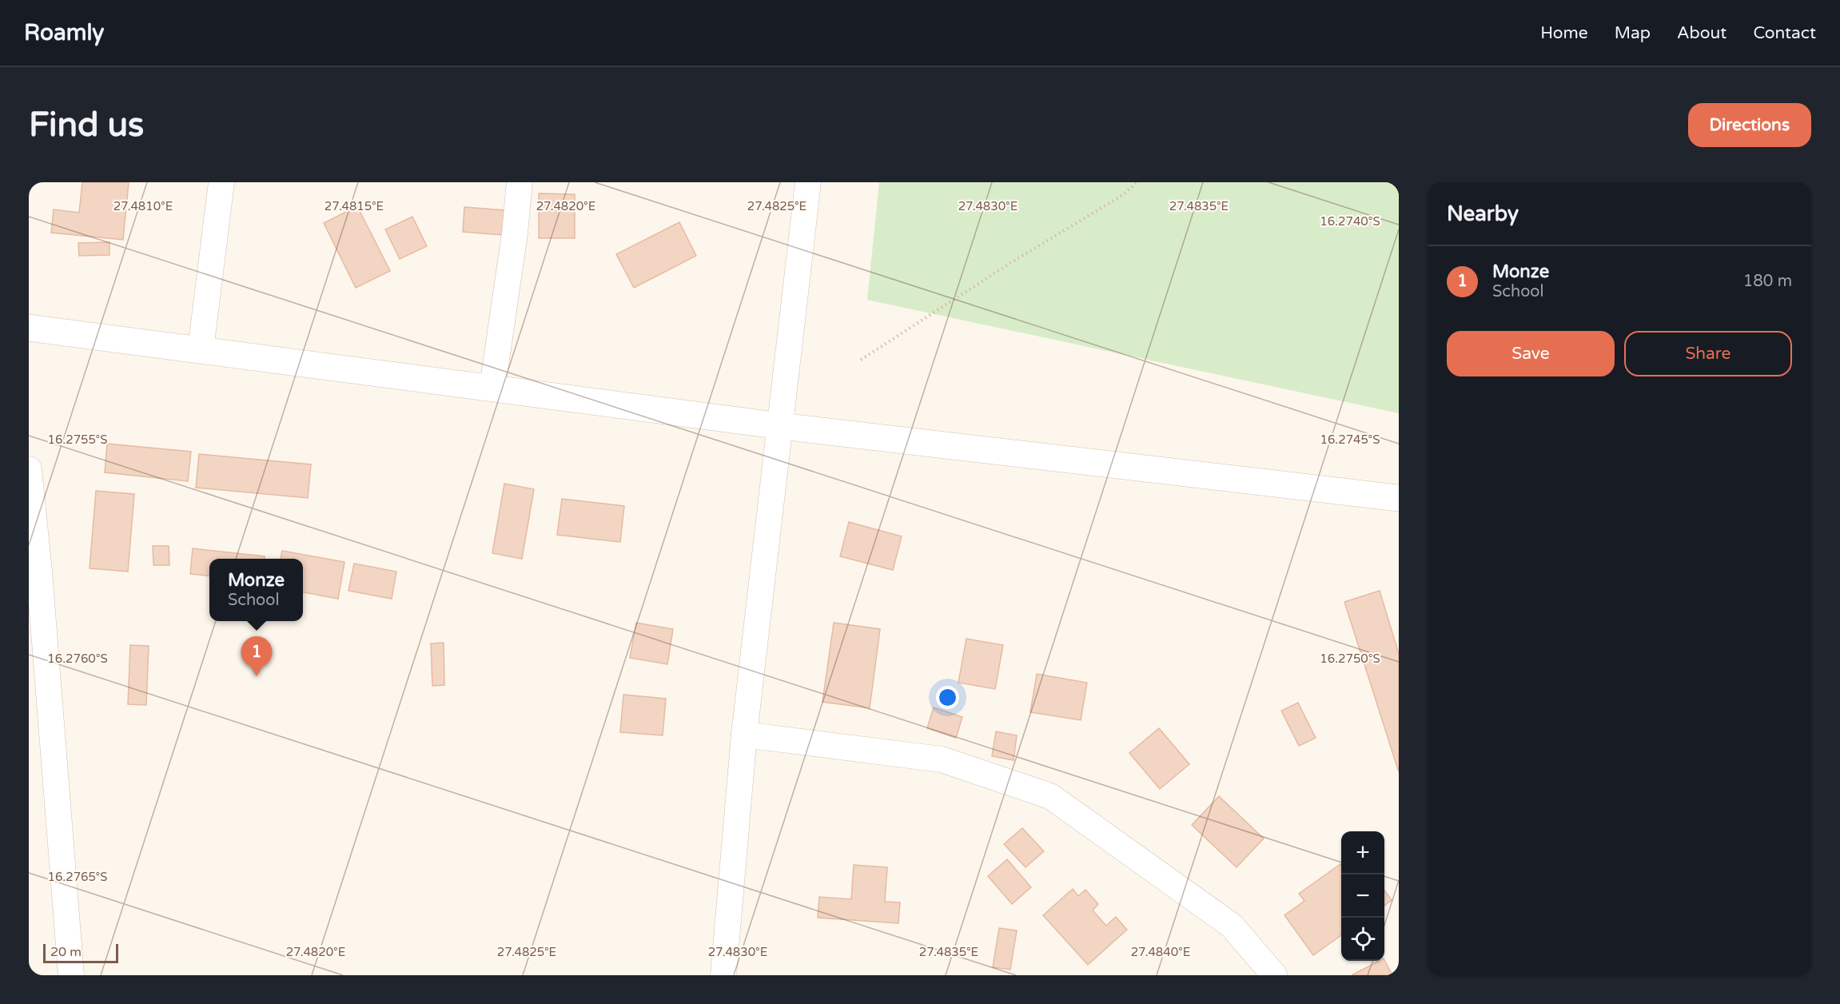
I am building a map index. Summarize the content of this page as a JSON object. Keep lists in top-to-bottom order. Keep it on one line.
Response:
{"scale_bar":"20 m","page":{"header":"Roamly","nav":["Home","Map","About","Contact"],"buttons":["Directions",["Save","Share"]],"title":"Find us","heading":"Nearby","list":[{"mark":"1","name":"Monze","note":"School","value":"180 m"}],"popup":["Monze","School"],"pins":"1","map_buttons":["+","−"],"scale":"20 m"},"coordinates":["27.4810°E","27.4815°E","27.4820°E","27.4825°E","27.4830°E","27.4835°E","16.2740°S","16.2755°S","16.2745°S","16.2760°S","16.2750°S","16.2765°S","27.4840°E"]}
